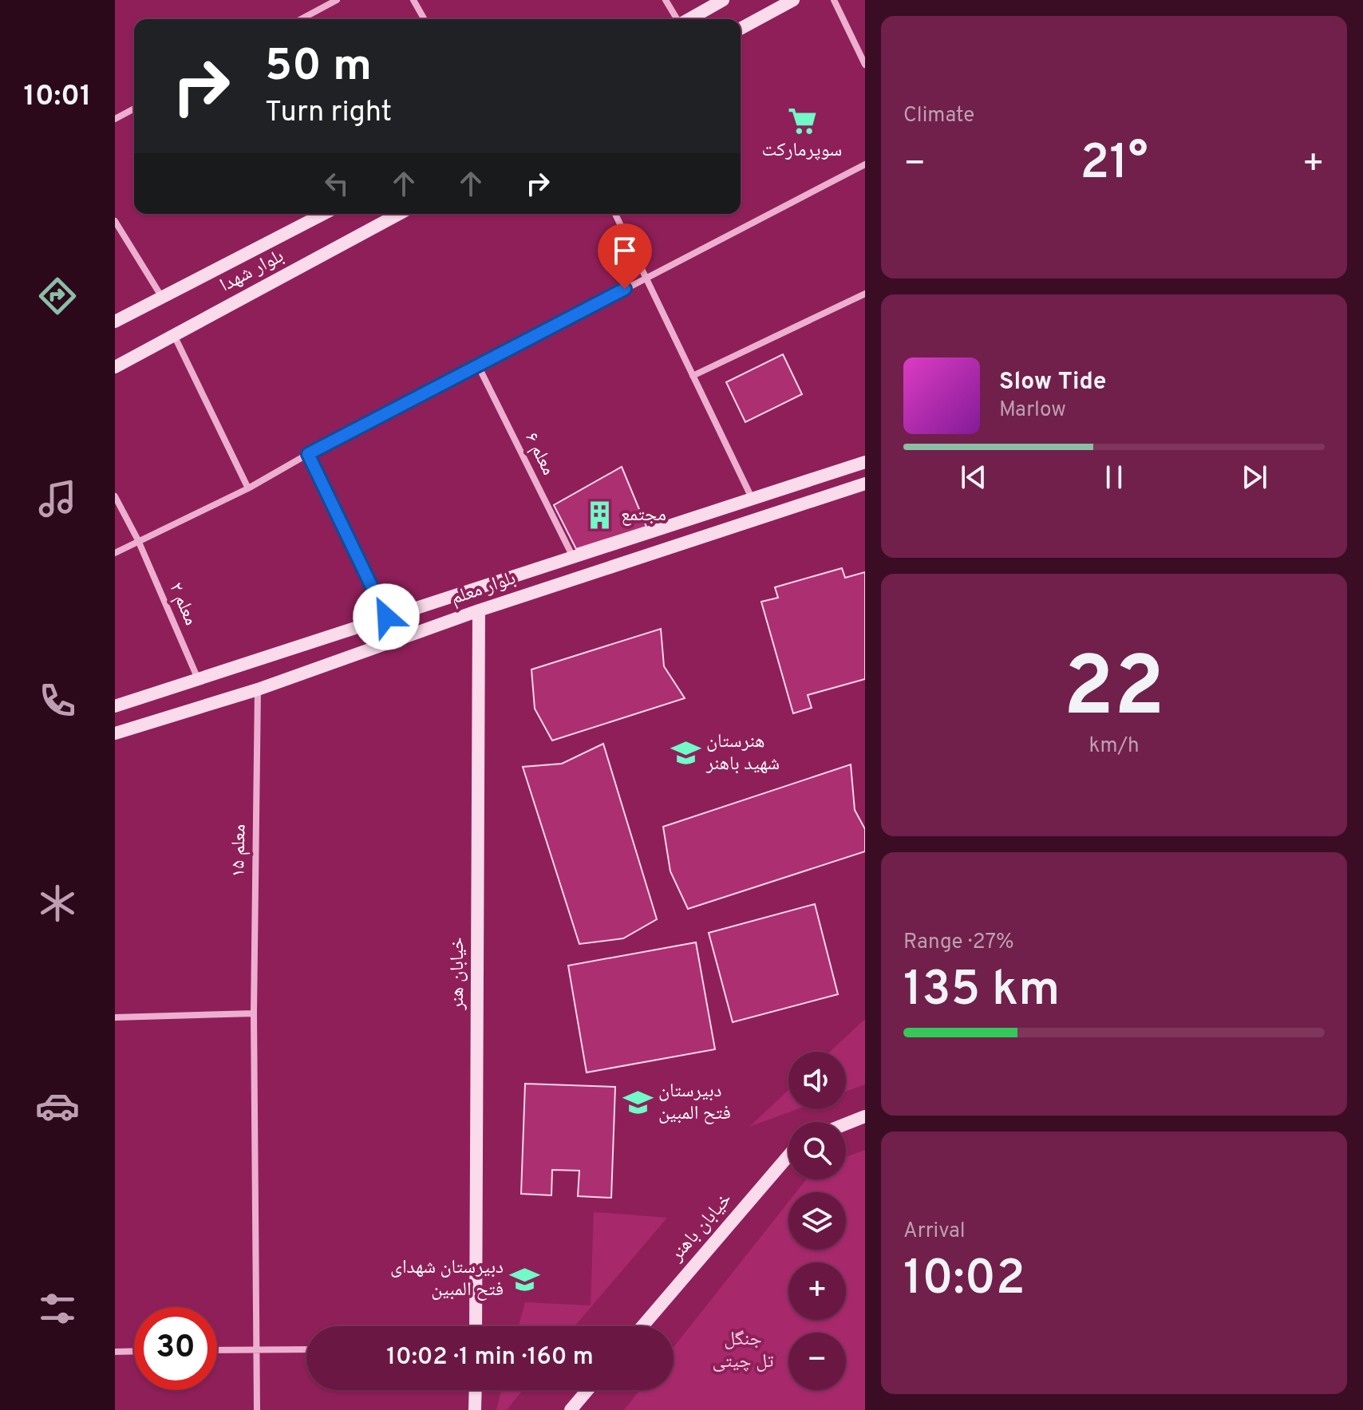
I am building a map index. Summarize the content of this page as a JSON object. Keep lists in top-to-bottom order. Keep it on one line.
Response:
{"streets":{"main road":["بلوار شهدا","بلوار معلم","خیابان هنر","خیابان باهنر"],"street":["معلم ۶","معلم ۲","معلم ۱۵"]},"crossings":[["معلم ۶","بلوار معلم"],["بلوار معلم","معلم ۲"],["بلوار معلم","معلم ۱۵"],["بلوار معلم","خیابان هنر"]],"parks":["جنگل تل چیتی"],"places":{"supermarket":["سوپرمارکت"],"building":["مجتمع"],"school or university":["هنرستان شهید باهنر","دبیرستان فتح المبین","دبیرستان شهدای فتح المبین"]},"page":{"tabs":"10:01","tile":["Climate",["22","km/h"],["Range · 27%","135 km"],["Arrival","10:02"]],"turn":["50 m","Turn right"],"heat":["−","21°","+"],"song":["Slow Tide","Marlow"],"map_buttons":["+","−"],"limit":"30","trip":"10:02 · 1 min · 160 m"}}
